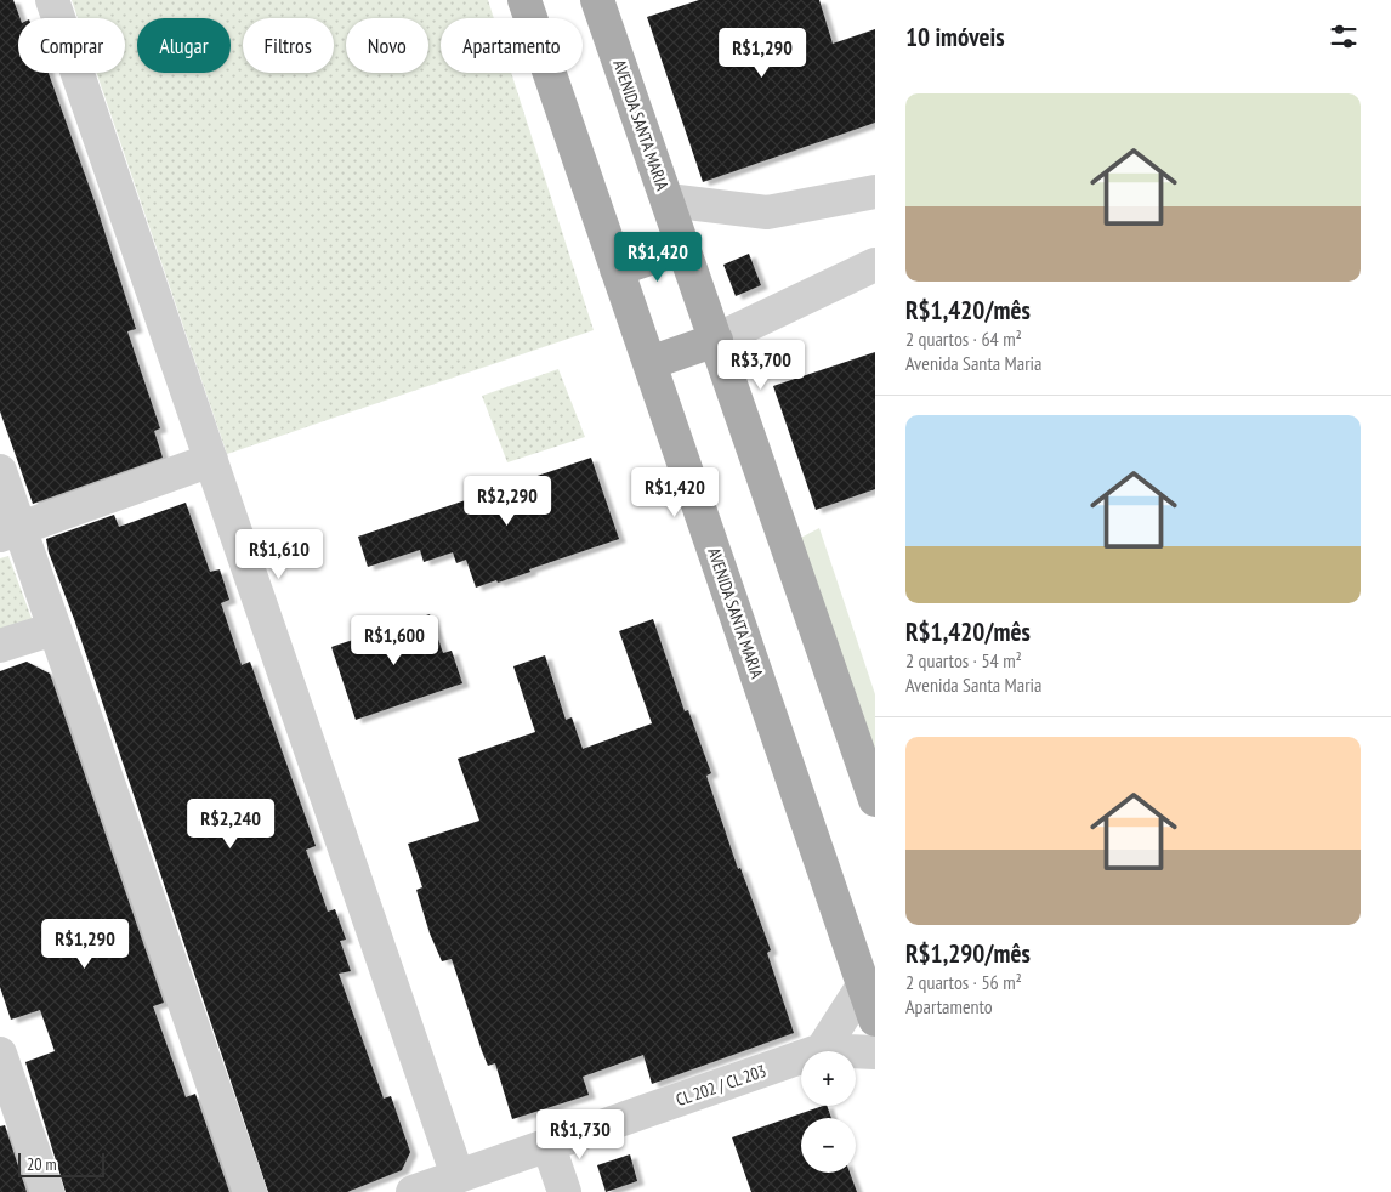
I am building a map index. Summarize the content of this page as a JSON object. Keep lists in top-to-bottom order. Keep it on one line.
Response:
{"streets":{"main road":["AVENIDA SANTA MARIA"],"street":["CL 202 / CL 203"]},"scale_bar":"20 m","page":{"heading":"10 imóveis","chip":["Comprar","Alugar","Filtros","Novo","Apartamento"],"price":["R$1,290","R$1,420","R$3,700","R$1,420","R$2,290","R$1,610","R$1,600","R$2,240","R$1,290","R$1,730"],"list":[{"name":"R$1,420/mês","note":"2 quartos · 64 m² · Avenida Santa Maria"},{"name":"R$1,420/mês","note":"2 quartos · 54 m² · Avenida Santa Maria"},{"name":"R$1,290/mês","note":"2 quartos · 56 m² · Apartamento"}],"map_buttons":["+","−"],"scale":"20 m"}}
